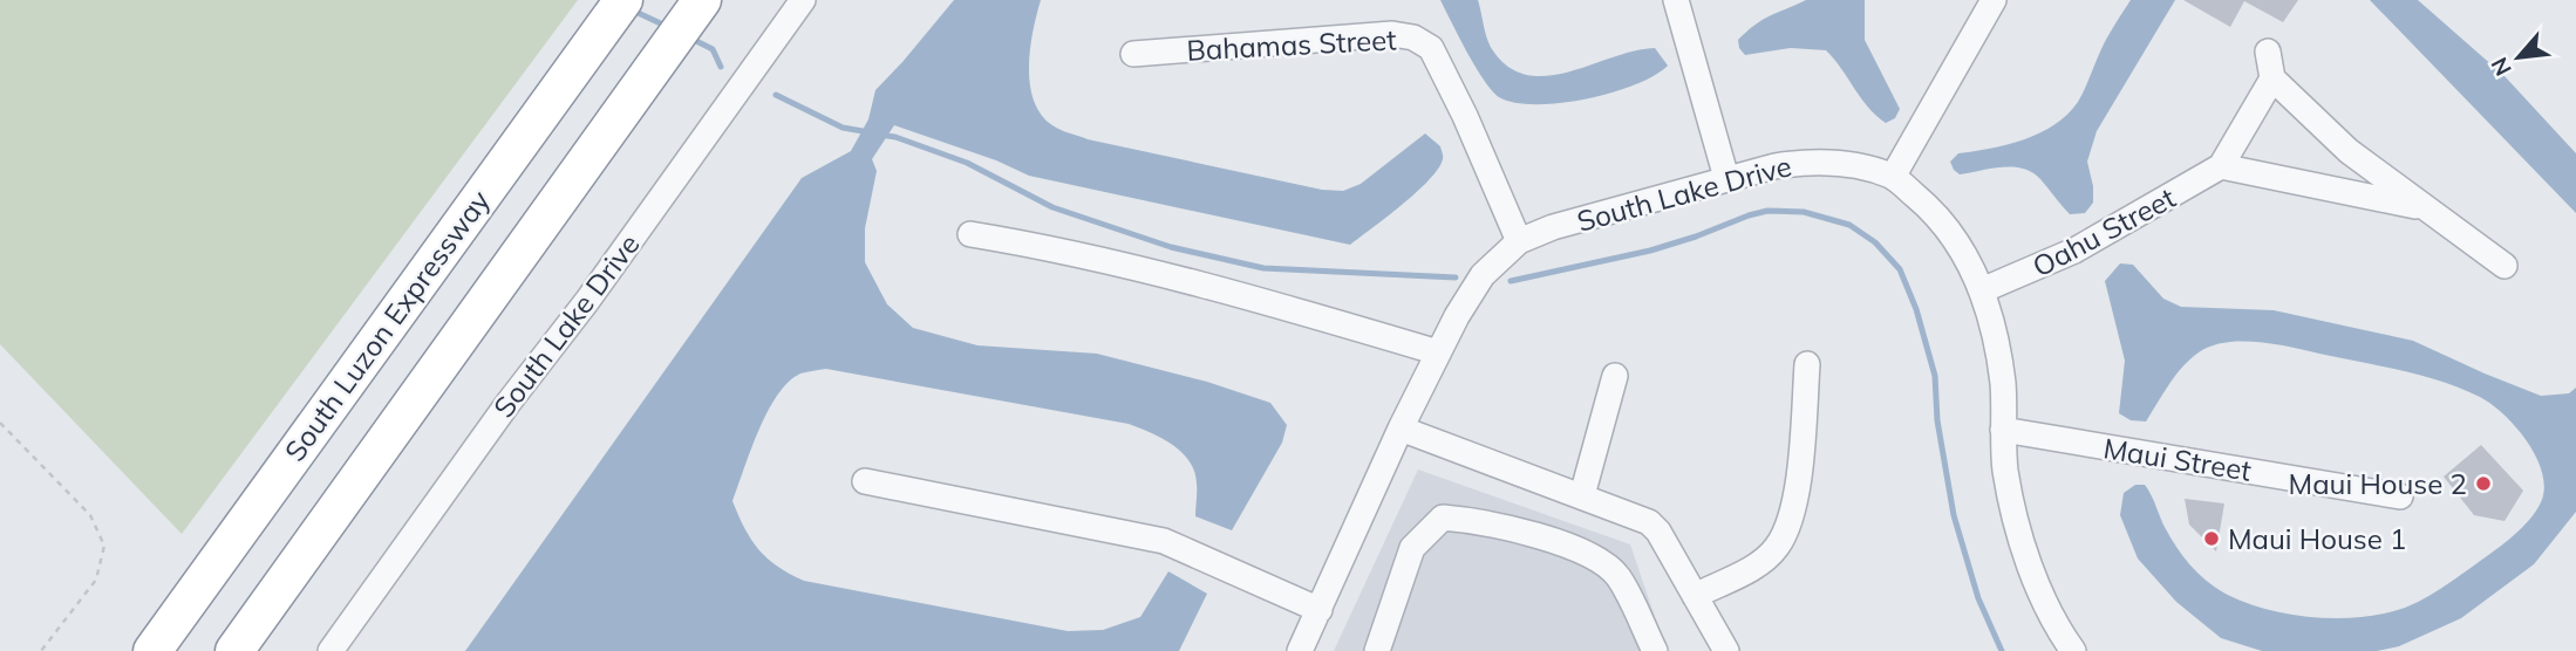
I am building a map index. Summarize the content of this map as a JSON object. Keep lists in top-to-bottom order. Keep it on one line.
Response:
{"streets":{"highway":["South Luzon Expressway"],"street":["Bahamas Street","South Lake Drive","Oahu Street","Maui Street"]},"crossings":[["Bahamas Street","South Lake Drive"],["South Lake Drive","Oahu Street"],["South Lake Drive","Maui Street"]],"places":["Maui House 2","Maui House 1"],"north":"bottom left"}
